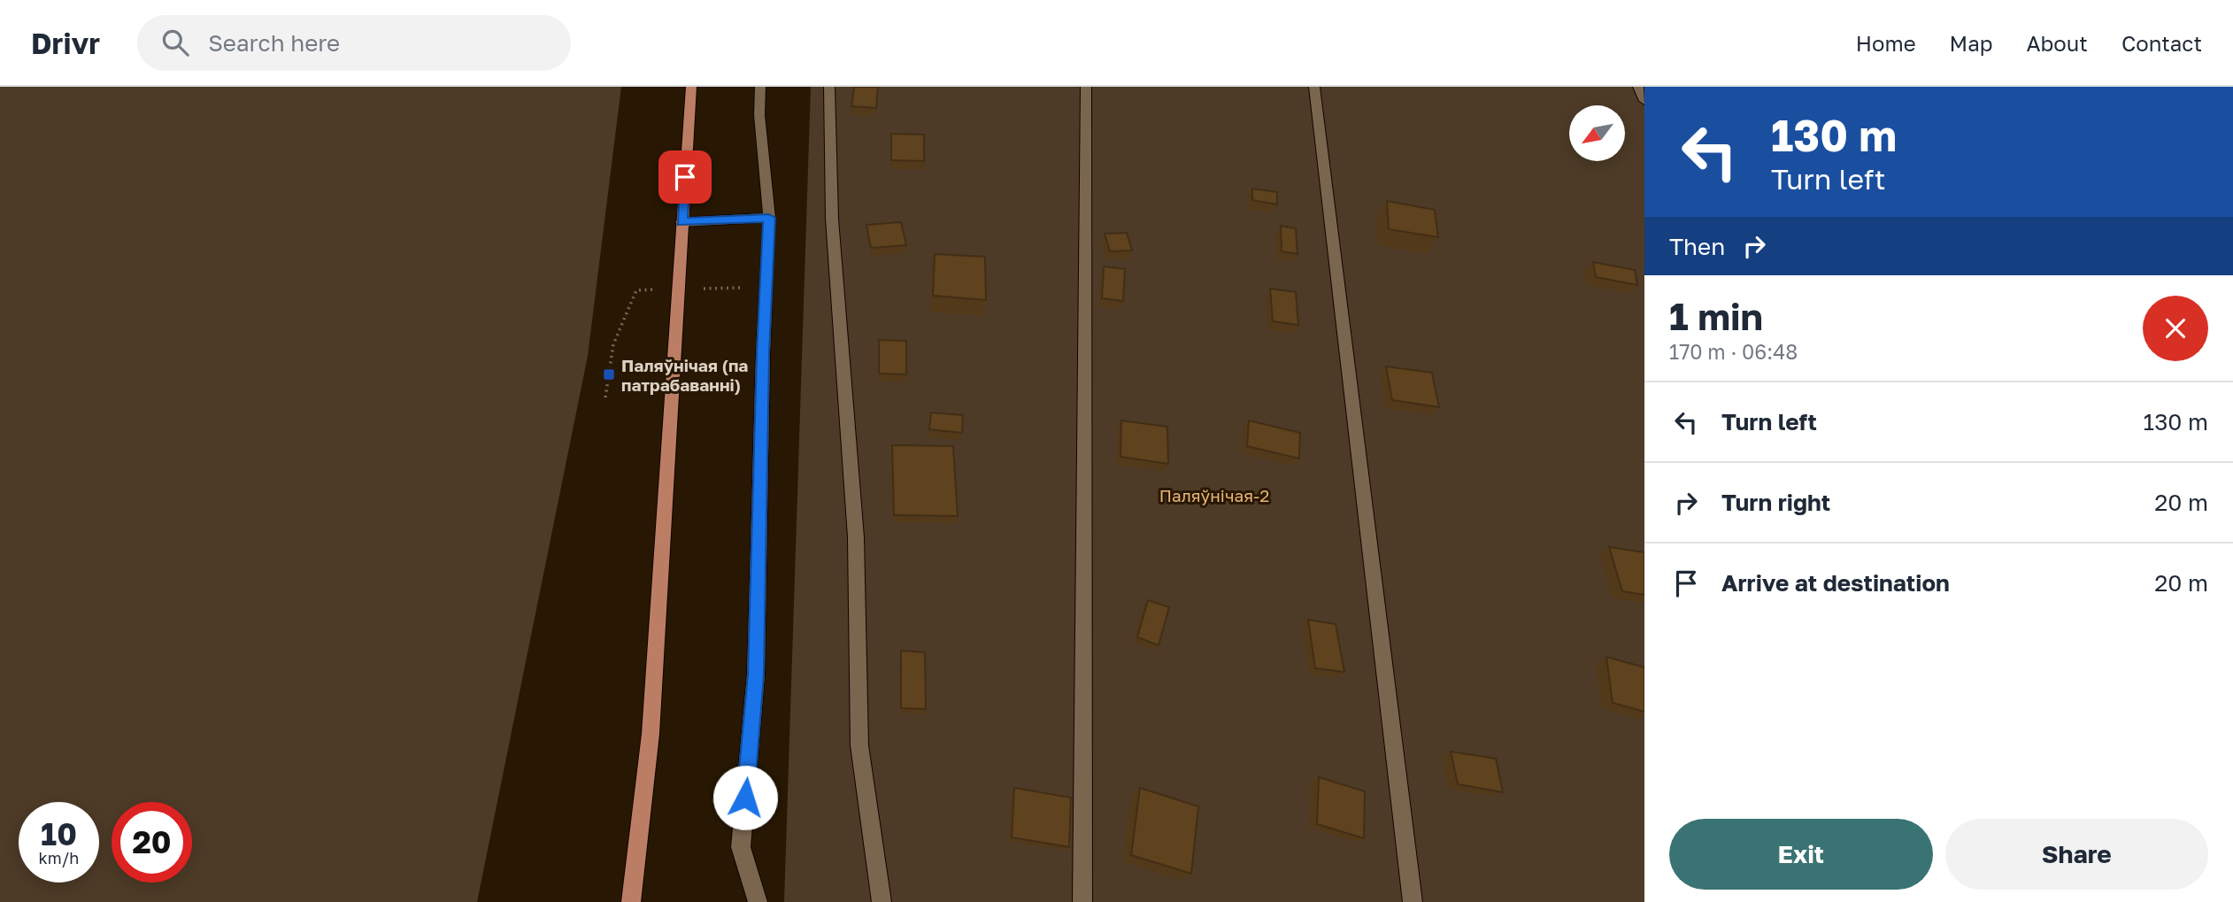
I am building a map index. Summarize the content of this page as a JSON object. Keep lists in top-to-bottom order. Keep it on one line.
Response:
{"parks":["Паляўнічая-2"],"places":{"transit":["Паляўнічая (па патрабаванні)"]},"north":"bottom left","page":{"header":"Drivr","search":"Search here","nav":["Home","Map","About","Contact"],"turn":["130 m","Turn left"],"then":"Then","heading":["1 min","170 m · 06:48"],"list":[{"name":"Turn left","value":"130 m"},{"name":"Turn right","value":"20 m"},{"name":"Arrive at destination","value":"20 m"}],"speed":"10 km/h","limit":"20","buttons":["Exit","Share"]}}
